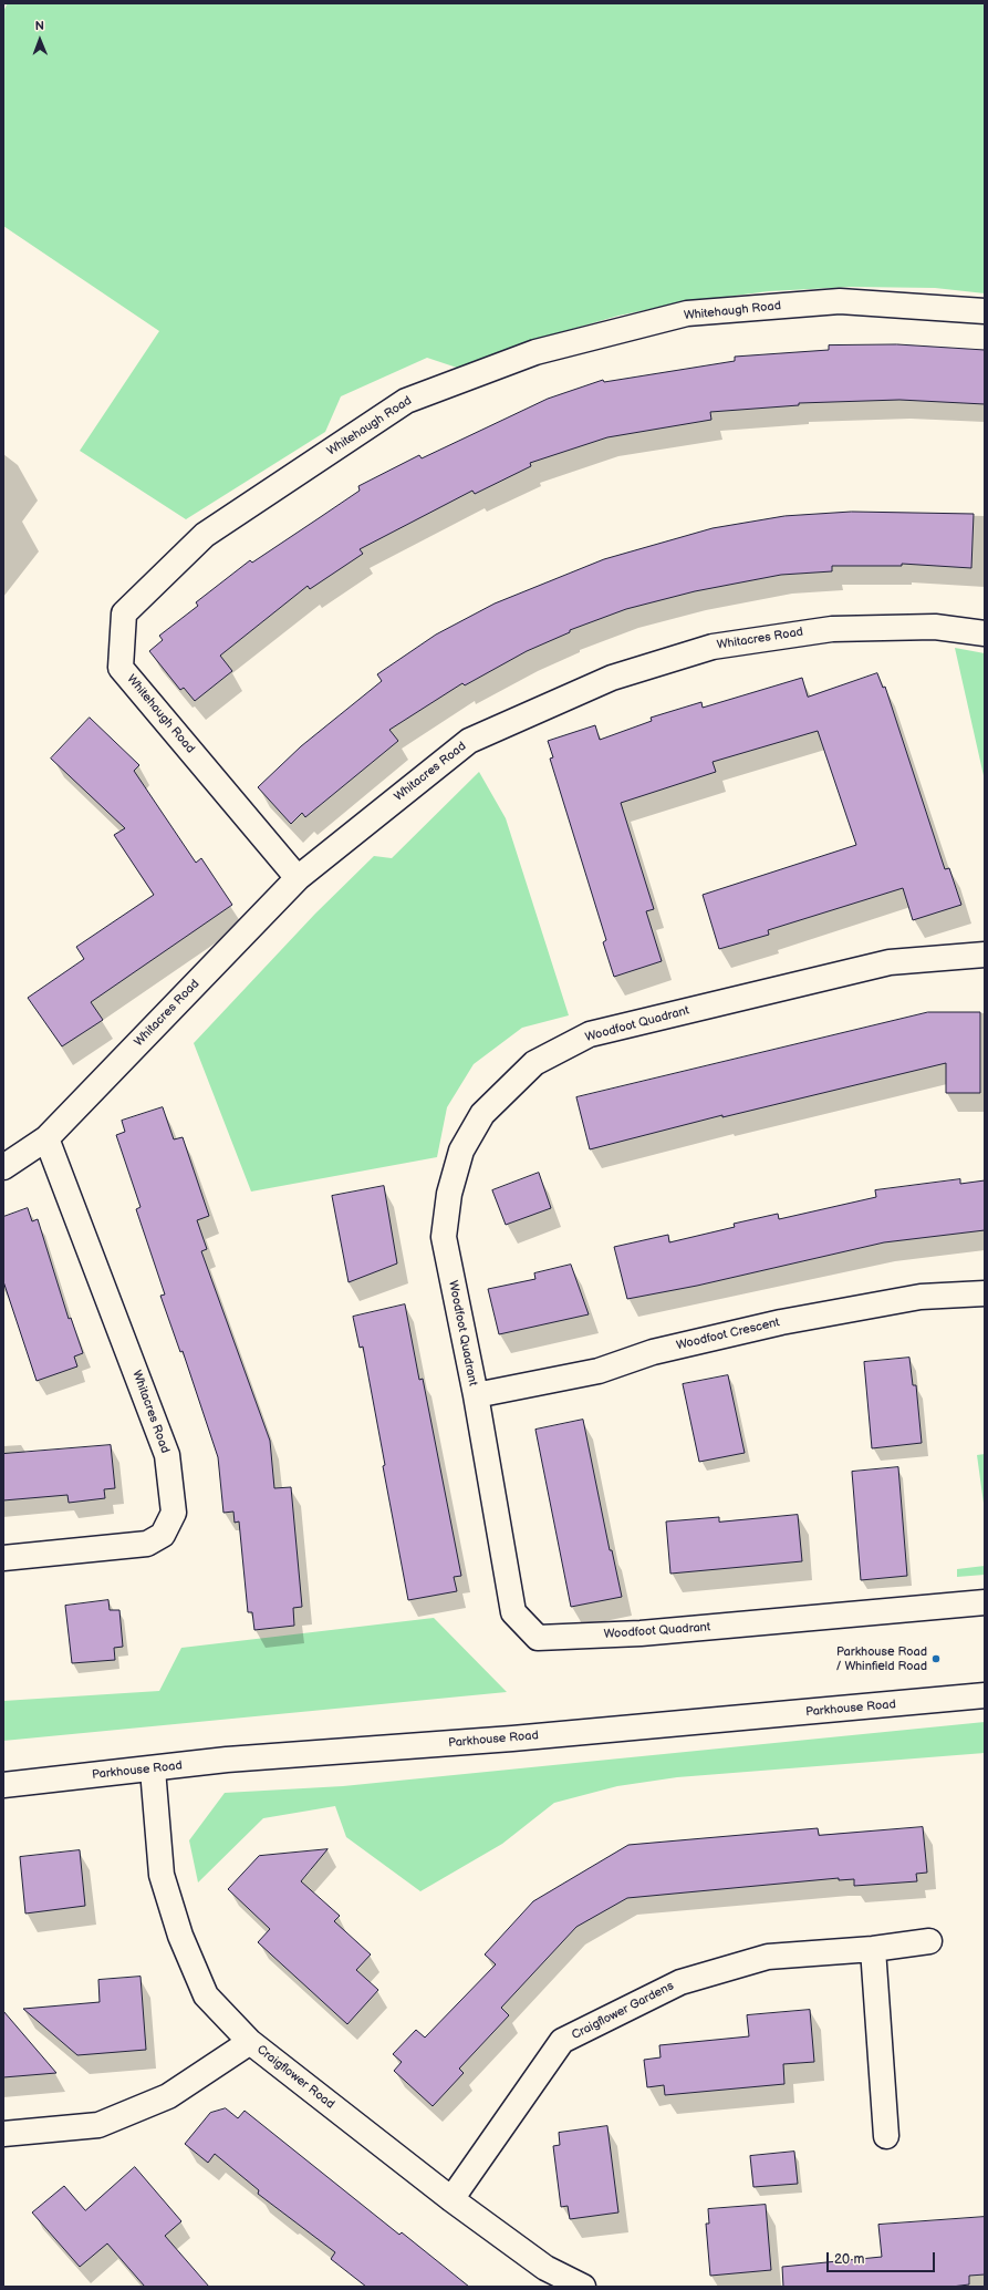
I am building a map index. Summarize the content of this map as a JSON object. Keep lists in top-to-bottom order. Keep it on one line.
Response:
{"streets":{"street":["Whitehaugh Road","Whitacres Road","Woodfoot Quadrant","Woodfoot Crescent","Parkhouse Road","Craigflower Gardens","Craigflower Road"]},"crossings":[["Whitehaugh Road","Whitacres Road"],["Woodfoot Quadrant","Woodfoot Crescent"],["Parkhouse Road","Craigflower Road"],["Craigflower Gardens","Craigflower Road"]],"places":["Parkhouse Road / Whinfield Road"],"scale_bar":"20 m","north":"top"}
